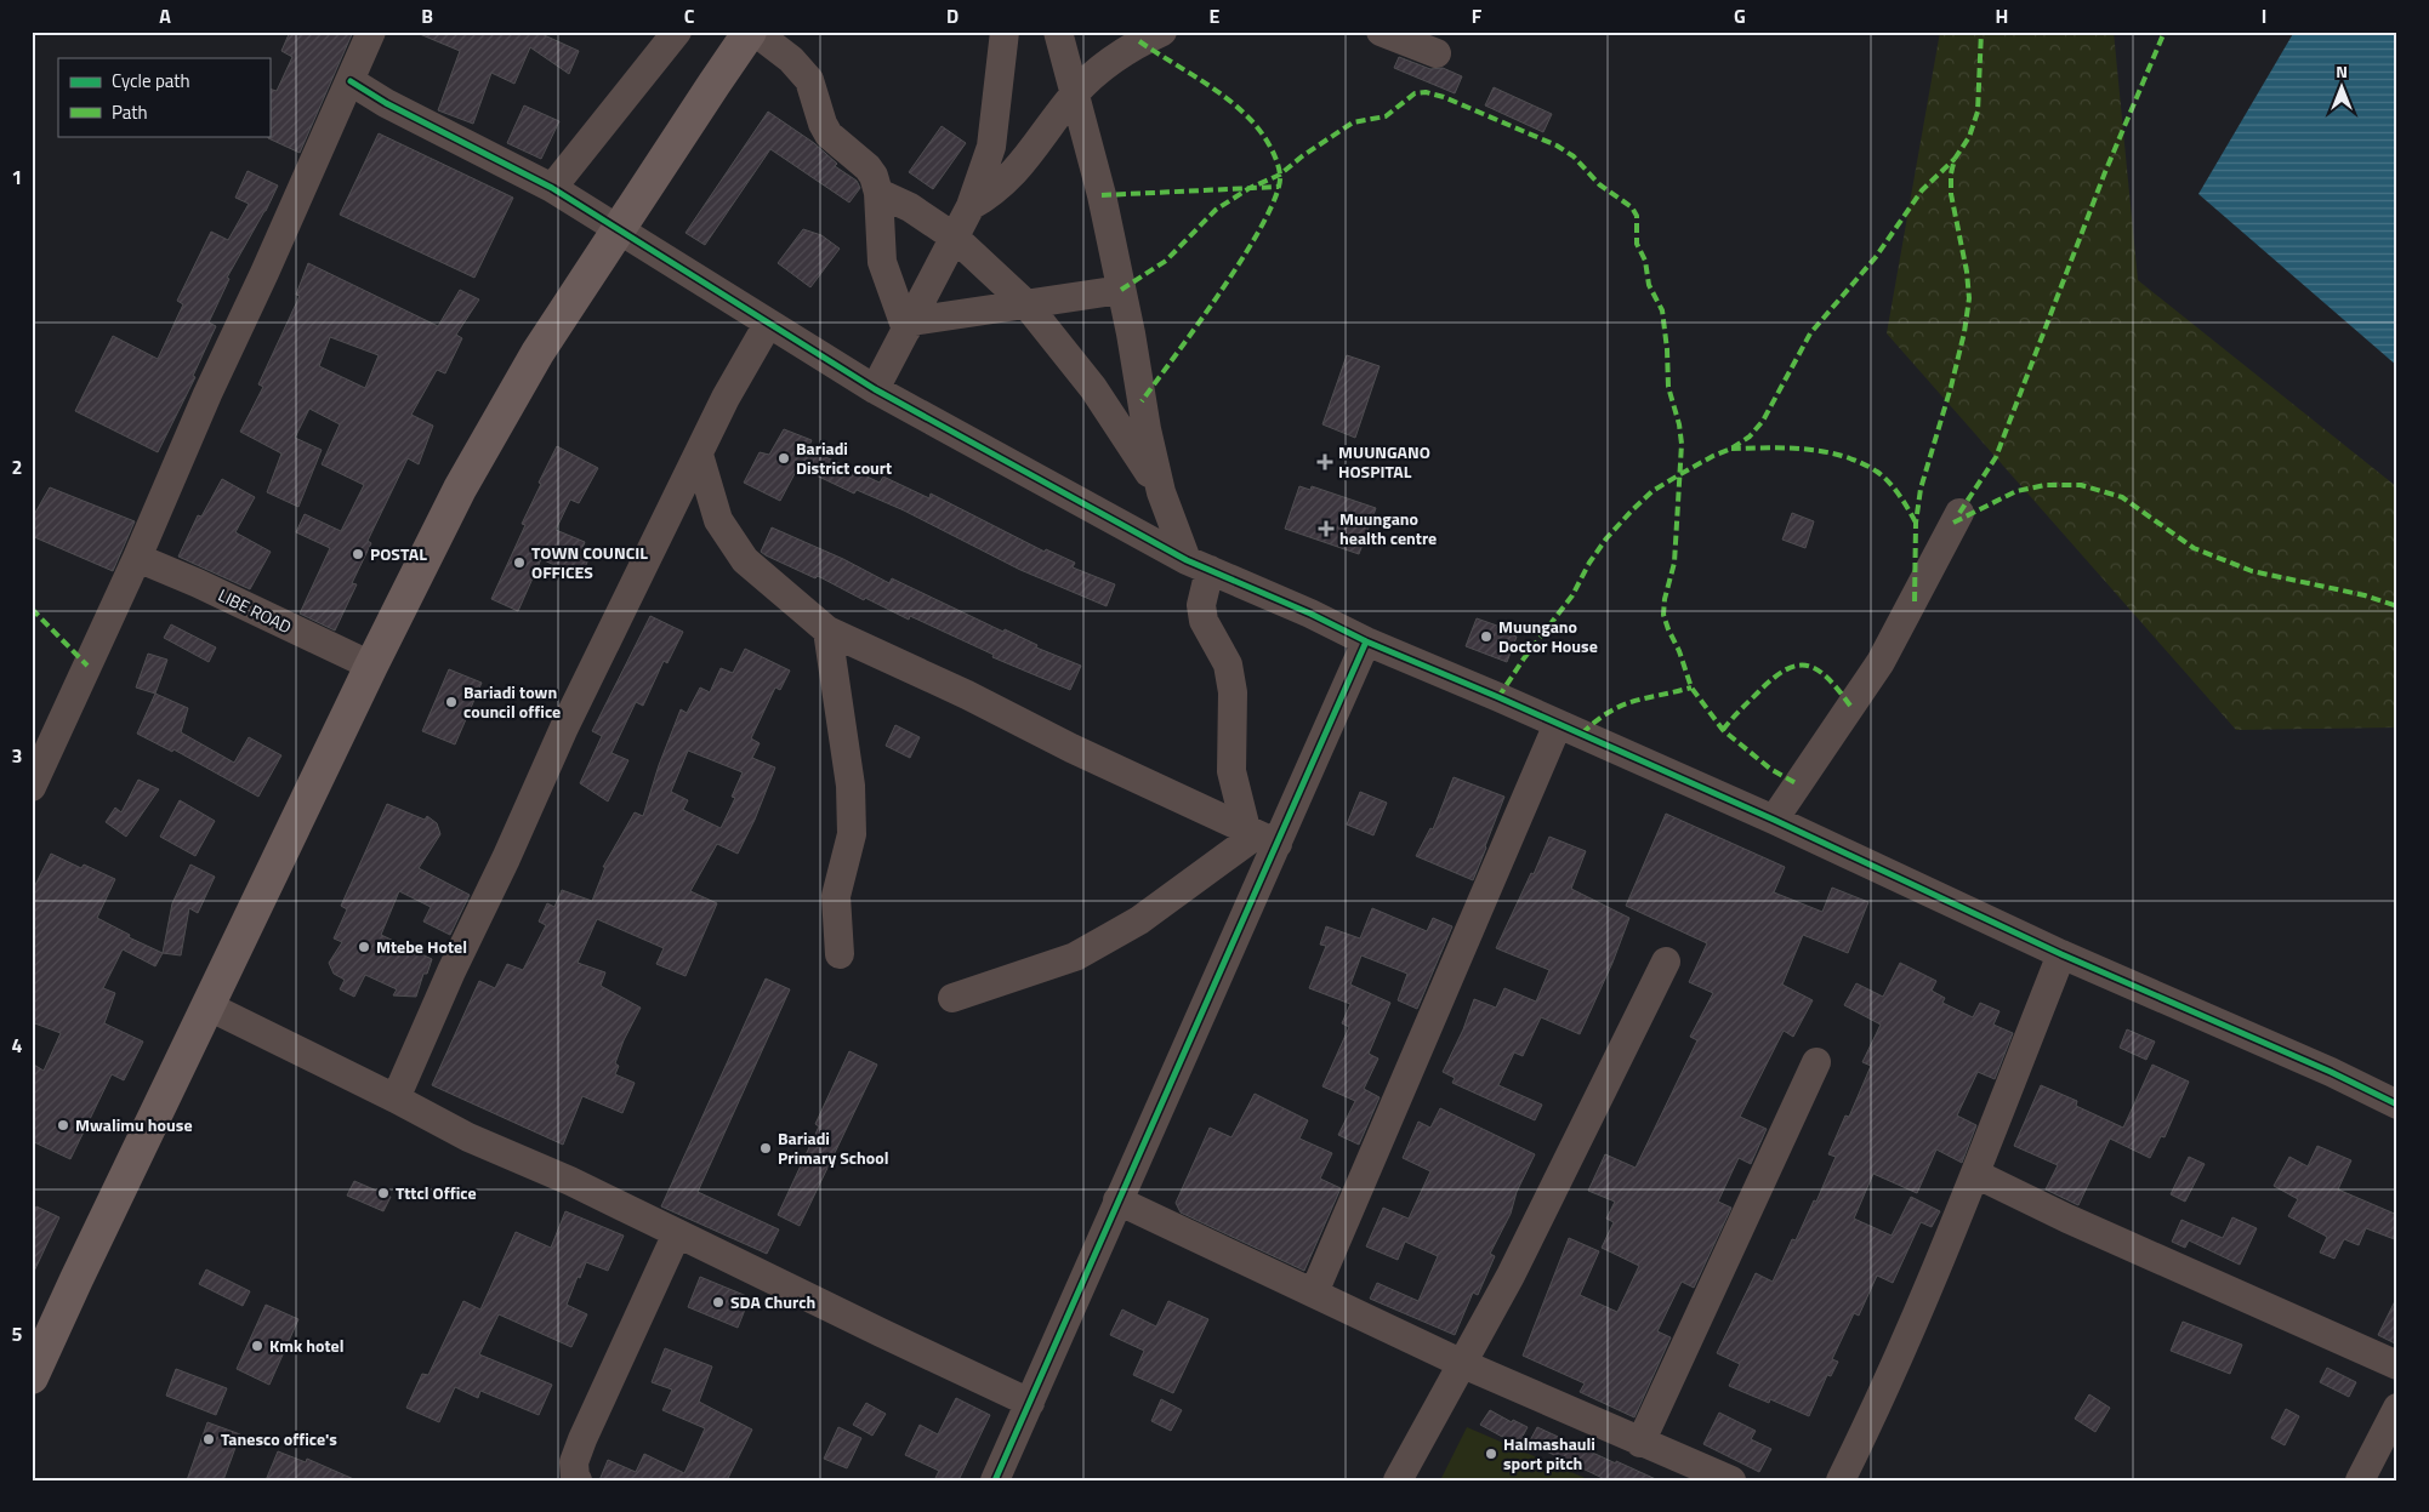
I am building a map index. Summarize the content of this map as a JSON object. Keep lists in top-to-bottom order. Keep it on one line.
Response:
{"streets":{"street":["LIBE ROAD"]},"places":{"other":["Bariadi District court","POSTAL","TOWN COUNCIL OFFICES","Muungano Doctor House","Bariadi town council office","Mtebe Hotel","Mwalimu house","Bariadi Primary School","Tttcl Office","SDA Church","Kmk hotel","Tanesco office's","Halmashauli sport pitch"],"health":["MUUNGANO HOSPITAL","Muungano health centre"]},"legend":["Cycle path","Path"],"north":"top","grid":{"columns":["A","B","C","D","E","F","G","H","I"],"rows":["1","2","3","4","5"]}}
